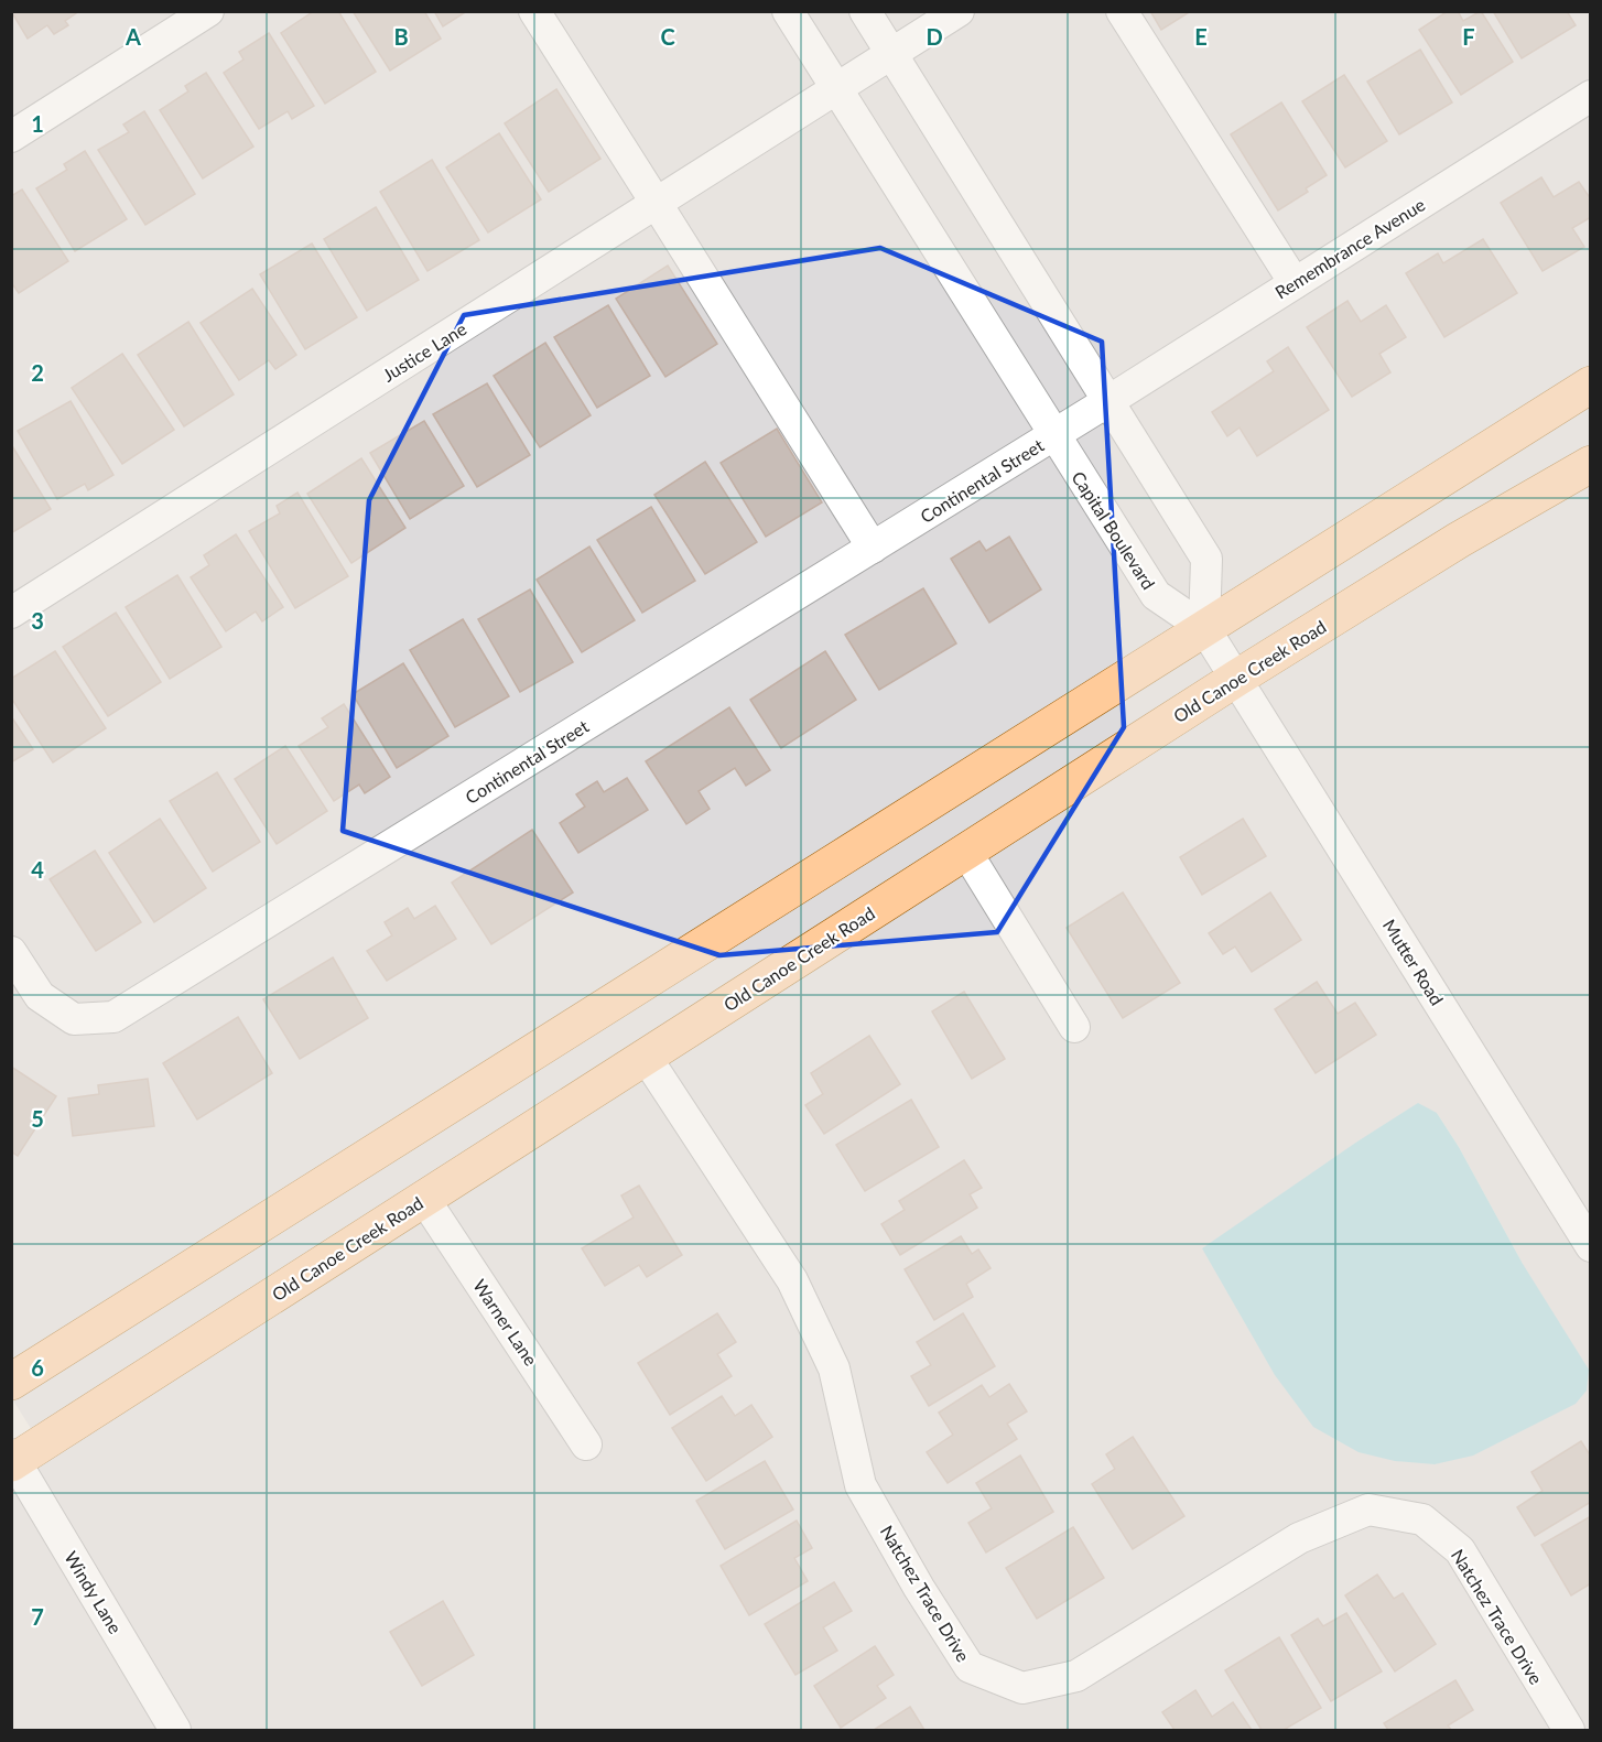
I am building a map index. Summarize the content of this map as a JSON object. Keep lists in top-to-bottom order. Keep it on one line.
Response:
{"streets":{"main road":["Old Canoe Creek Road"],"street":["Remembrance Avenue","Justice Lane","Continental Street","Capital Boulevard","Mutter Road","Warner Lane","Windy Lane","Natchez Trace Drive"]},"crossings":[["Remembrance Avenue","Continental Street"],["Remembrance Avenue","Capital Boulevard"],["Justice Lane","Capital Boulevard"],["Continental Street","Capital Boulevard"],["Capital Boulevard","Mutter Road"],["Old Canoe Creek Road","Mutter Road"],["Old Canoe Creek Road","Warner Lane"],["Old Canoe Creek Road","Windy Lane"],["Old Canoe Creek Road","Natchez Trace Drive"]],"grid":{"columns":["A","B","C","D","E","F"],"rows":["1","2","3","4","5","6","7"]}}
